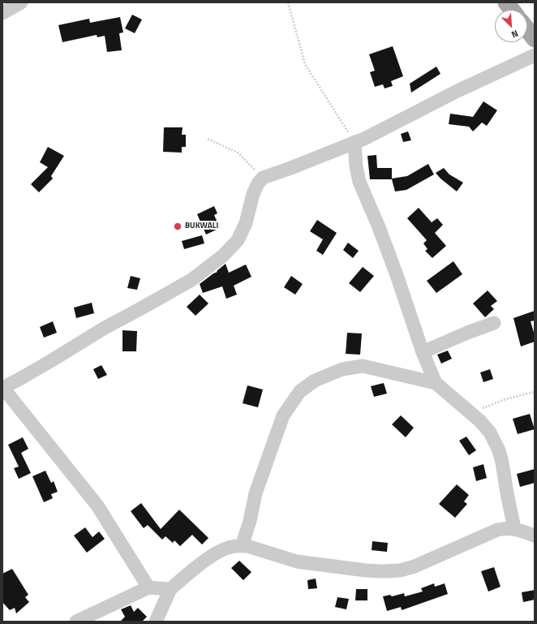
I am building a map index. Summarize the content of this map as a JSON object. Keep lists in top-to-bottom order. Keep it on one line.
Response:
{"places":["BUKWALI"],"north":"bottom right"}
